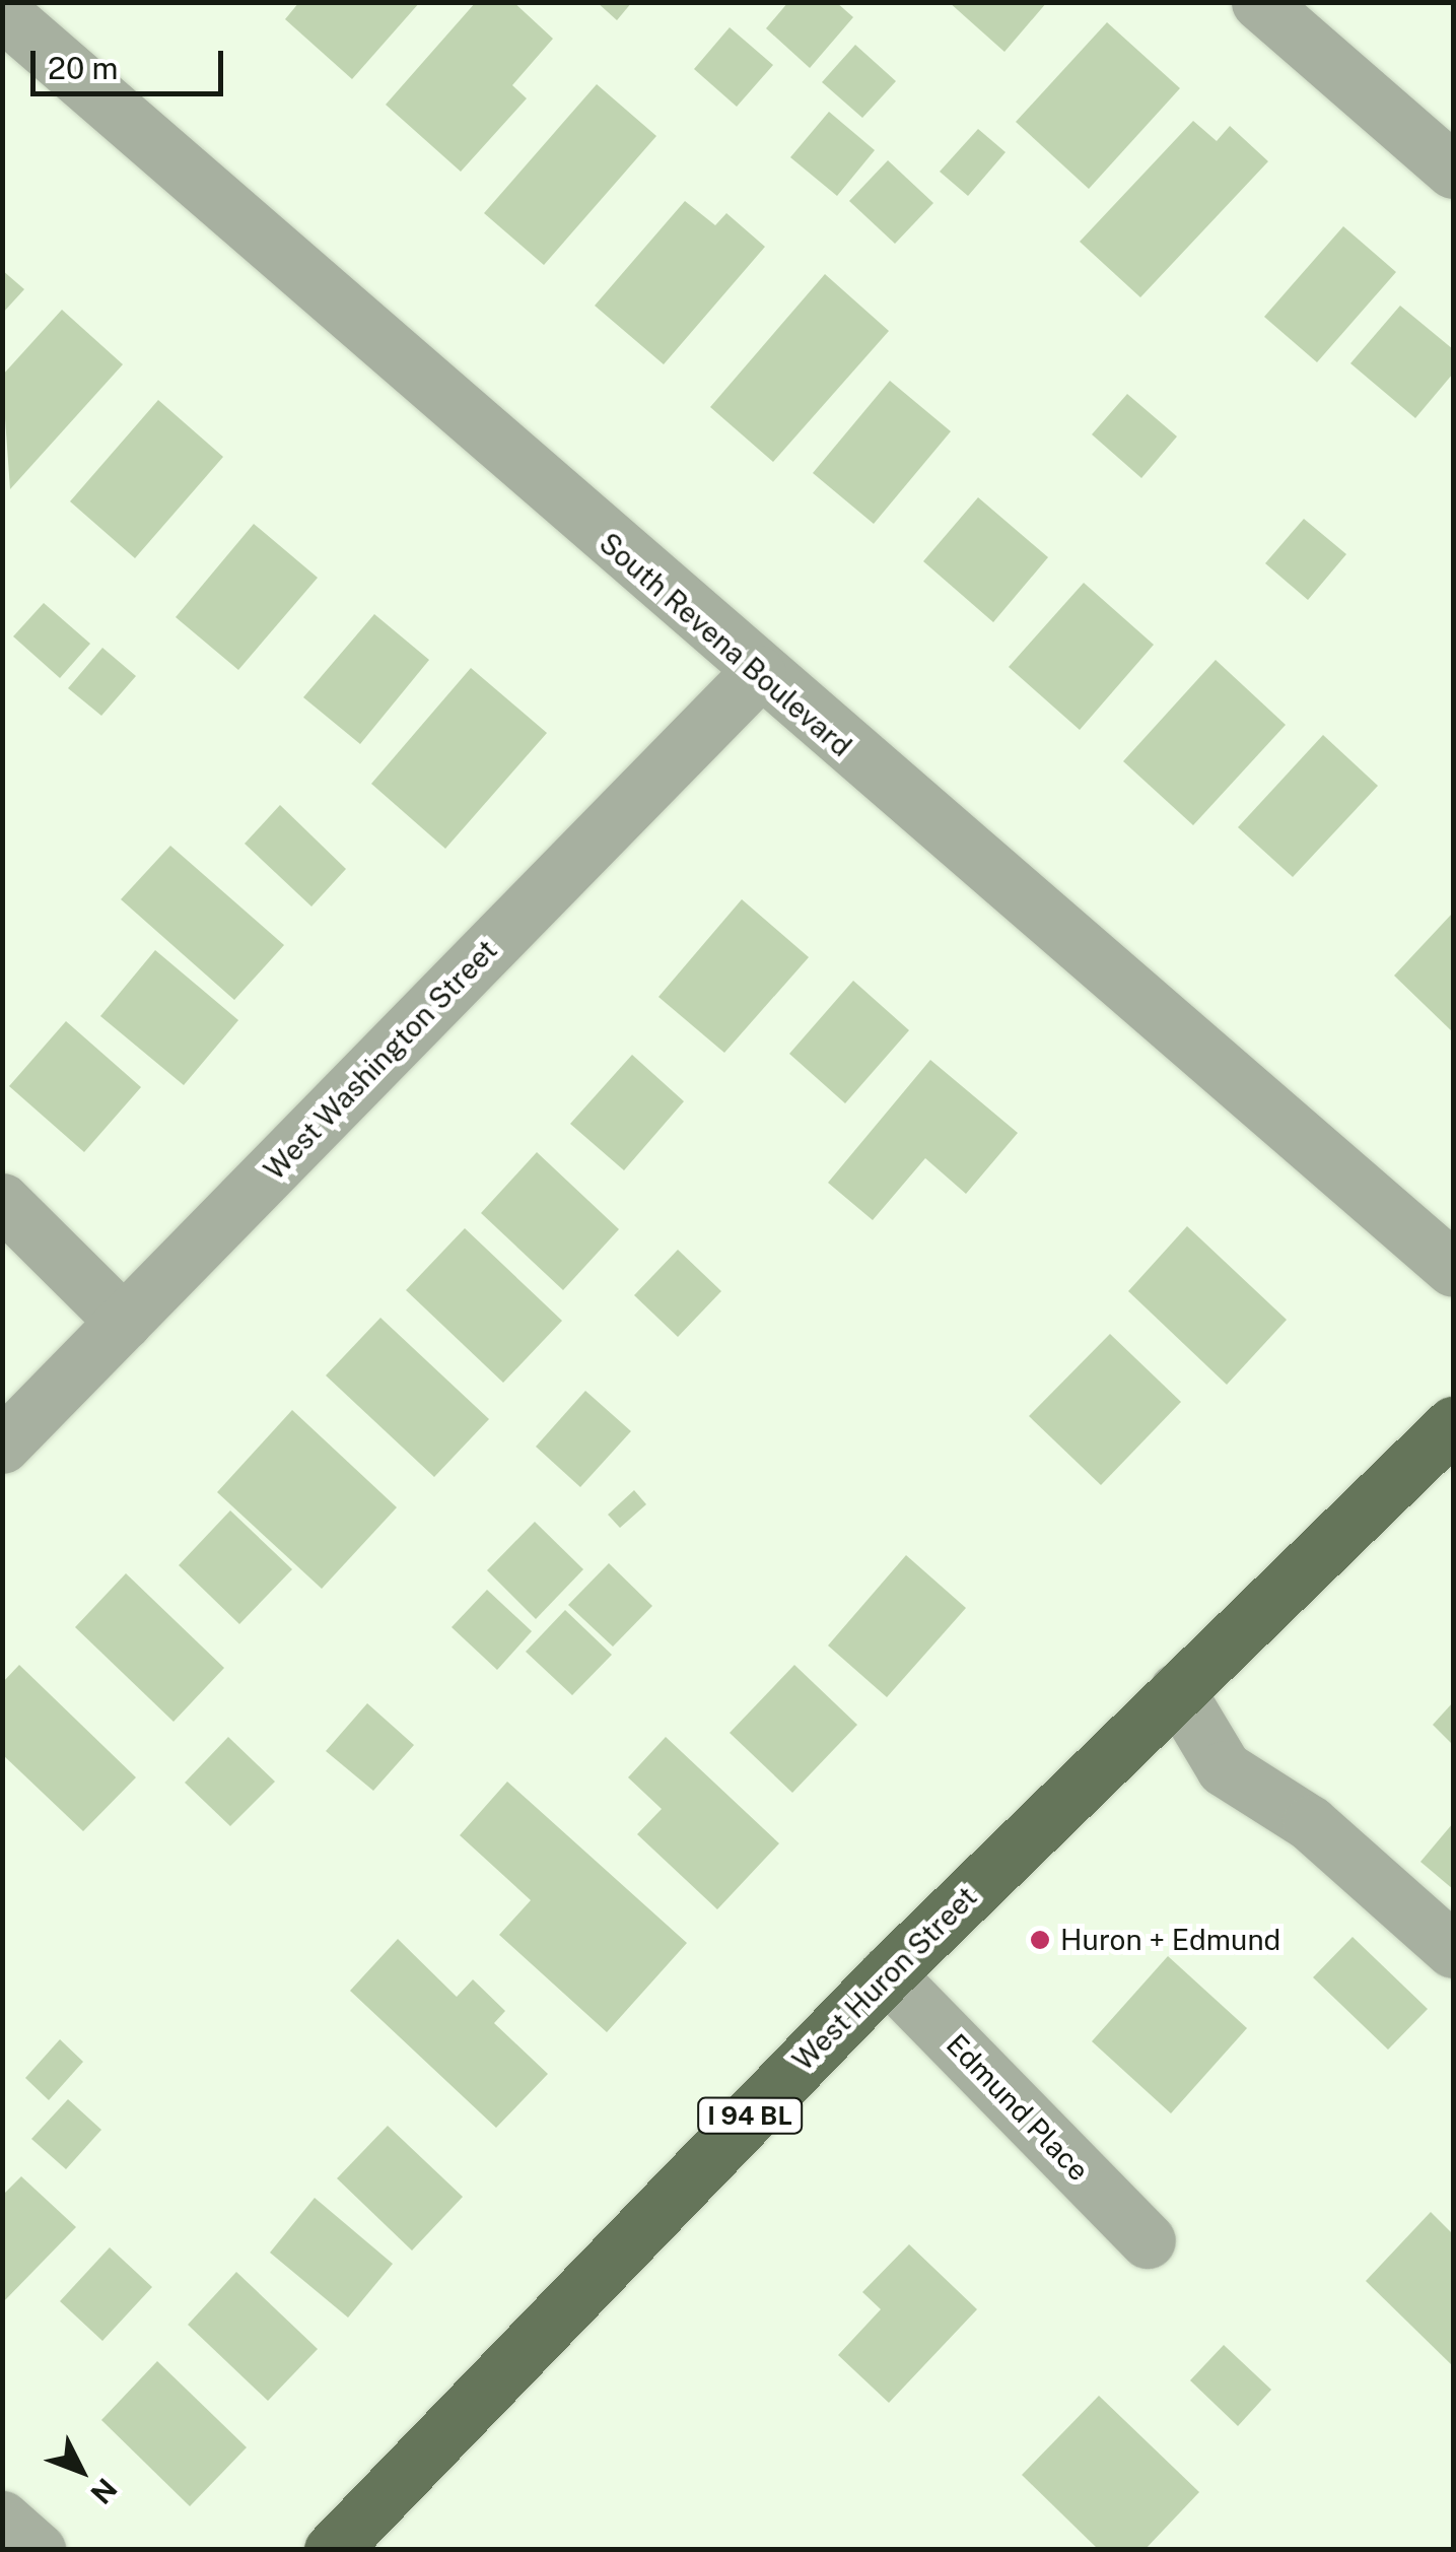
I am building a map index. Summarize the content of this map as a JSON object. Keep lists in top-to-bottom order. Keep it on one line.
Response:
{"streets":{"main road":["West Huron Street","I 94 BL"],"street":["South Revena Boulevard","West Washington Street","Edmund Place"]},"crossings":[["South Revena Boulevard","West Washington Street"],["West Huron Street","Edmund Place"]],"places":["Huron + Edmund"],"scale_bar":"20 m","north":"bottom right"}
